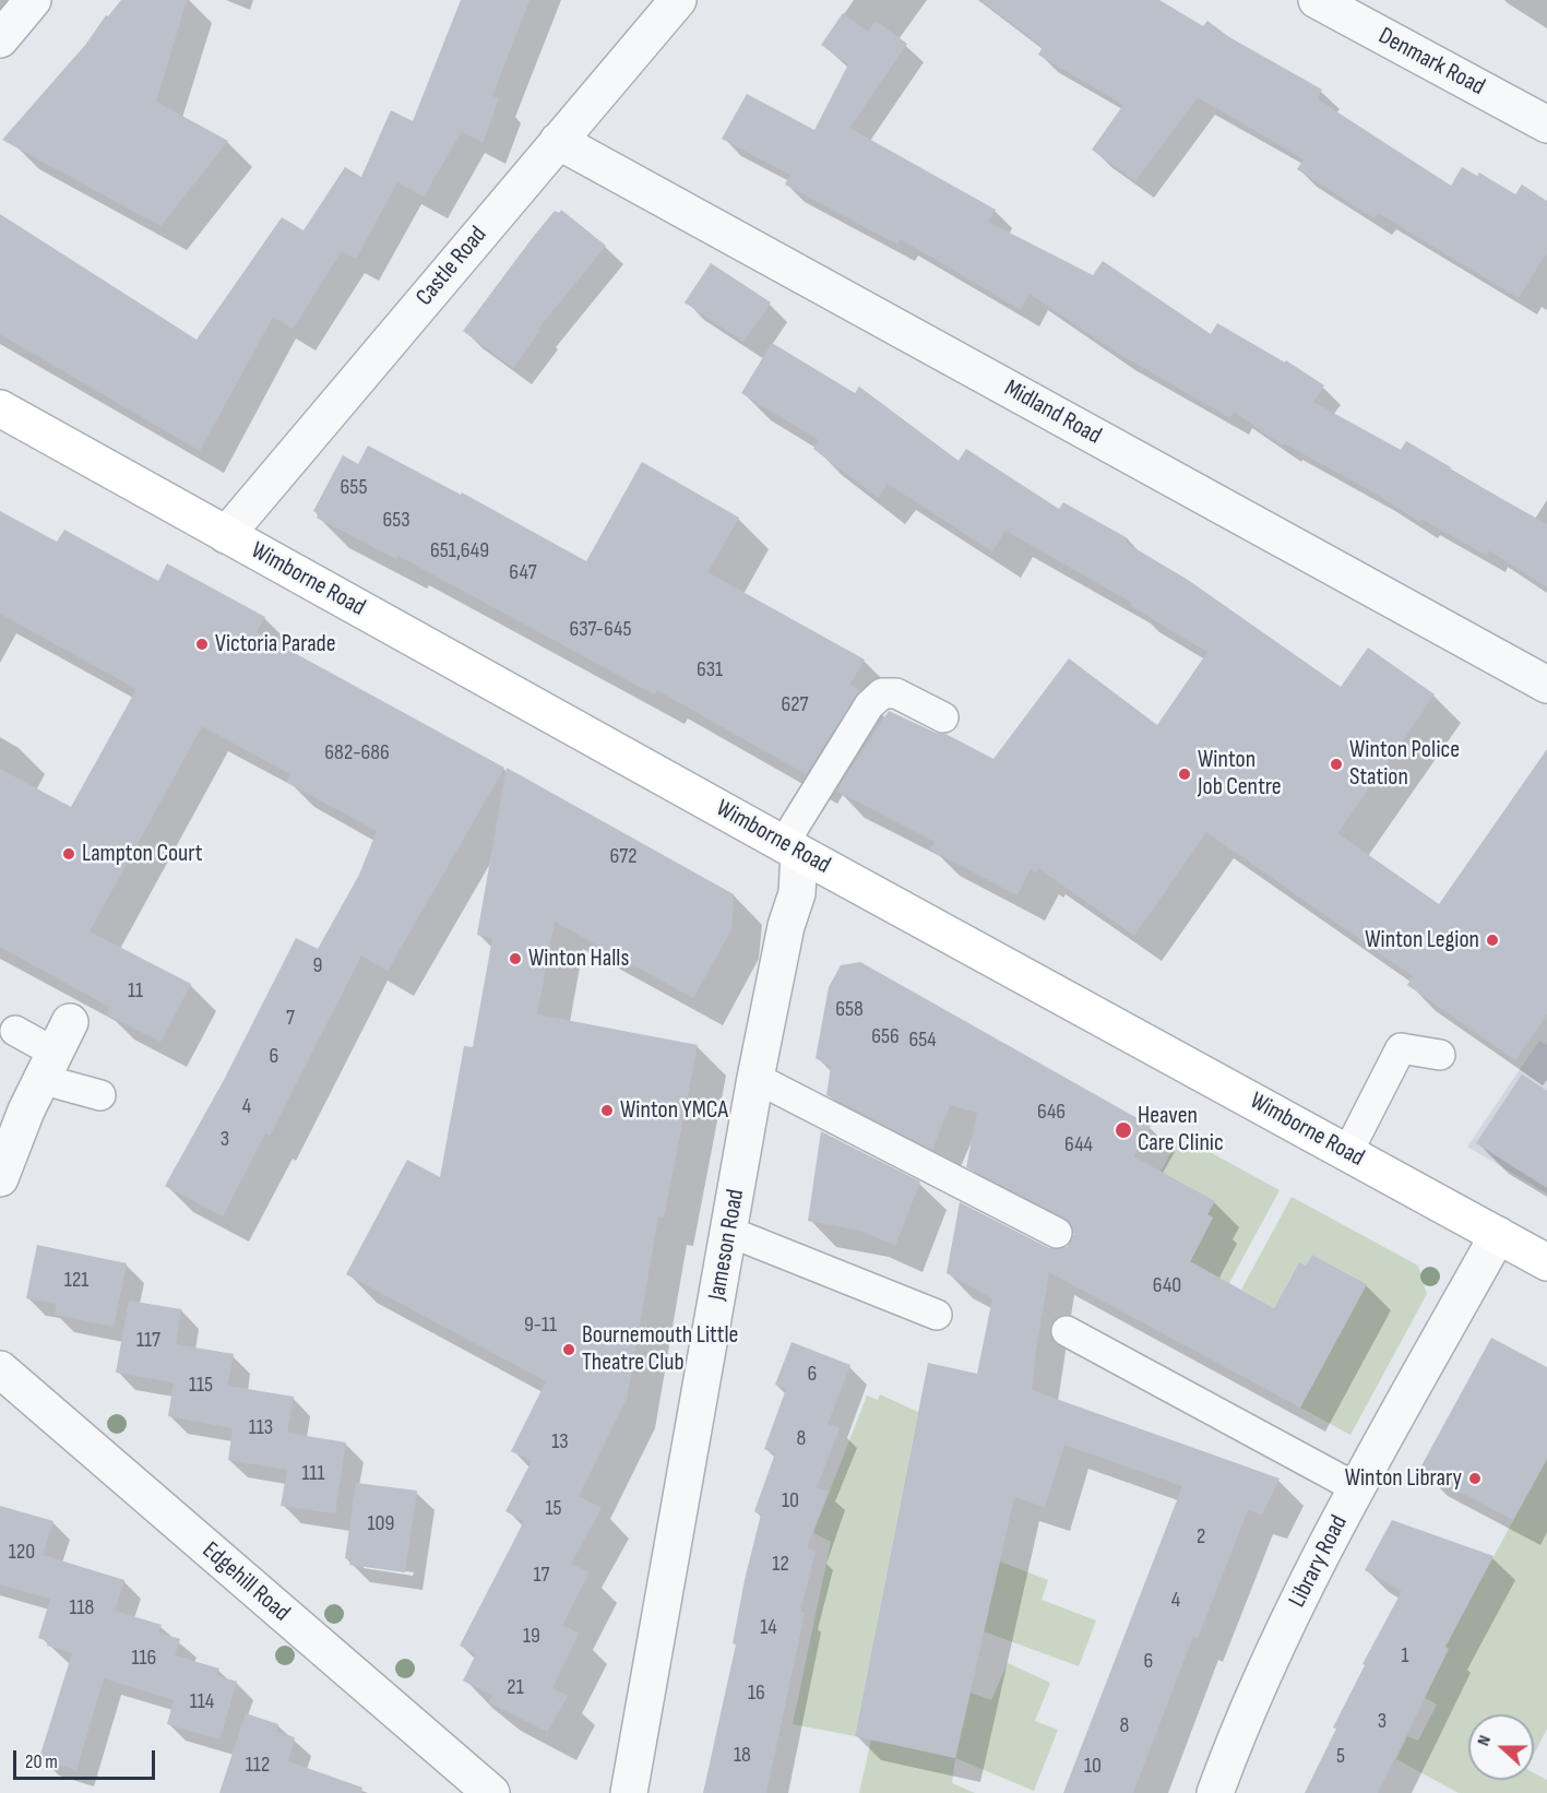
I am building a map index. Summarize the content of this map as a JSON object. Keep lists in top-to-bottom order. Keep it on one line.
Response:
{"streets":{"street":["Denmark Road","Castle Road","Midland Road","Wimborne Road","Jameson Road","Library Road","Edgehill Road"]},"crossings":[["Castle Road","Midland Road"],["Castle Road","Wimborne Road"],["Wimborne Road","Jameson Road"],["Wimborne Road","Library Road"]],"places":["Victoria Parade","Winton Police Station","Winton Job Centre","Lampton Court","Winton Legion","Winton Halls","Winton YMCA","Heaven Care Clinic","Bournemouth Little Theatre Club","Winton Library"],"house_numbers":["655","653","651,649","647","637-645","631","627","682-686","672","9","11","658","7","656","654","6","4","646","3","644","121","640","9-11","117","6","115","113","8","13","111","10","15","109","2","120","12","17","4","118","14","19","1","116","6","21","16","114","3","8","18","5","112","10"],"scale_bar":"20 m","north":"left"}
